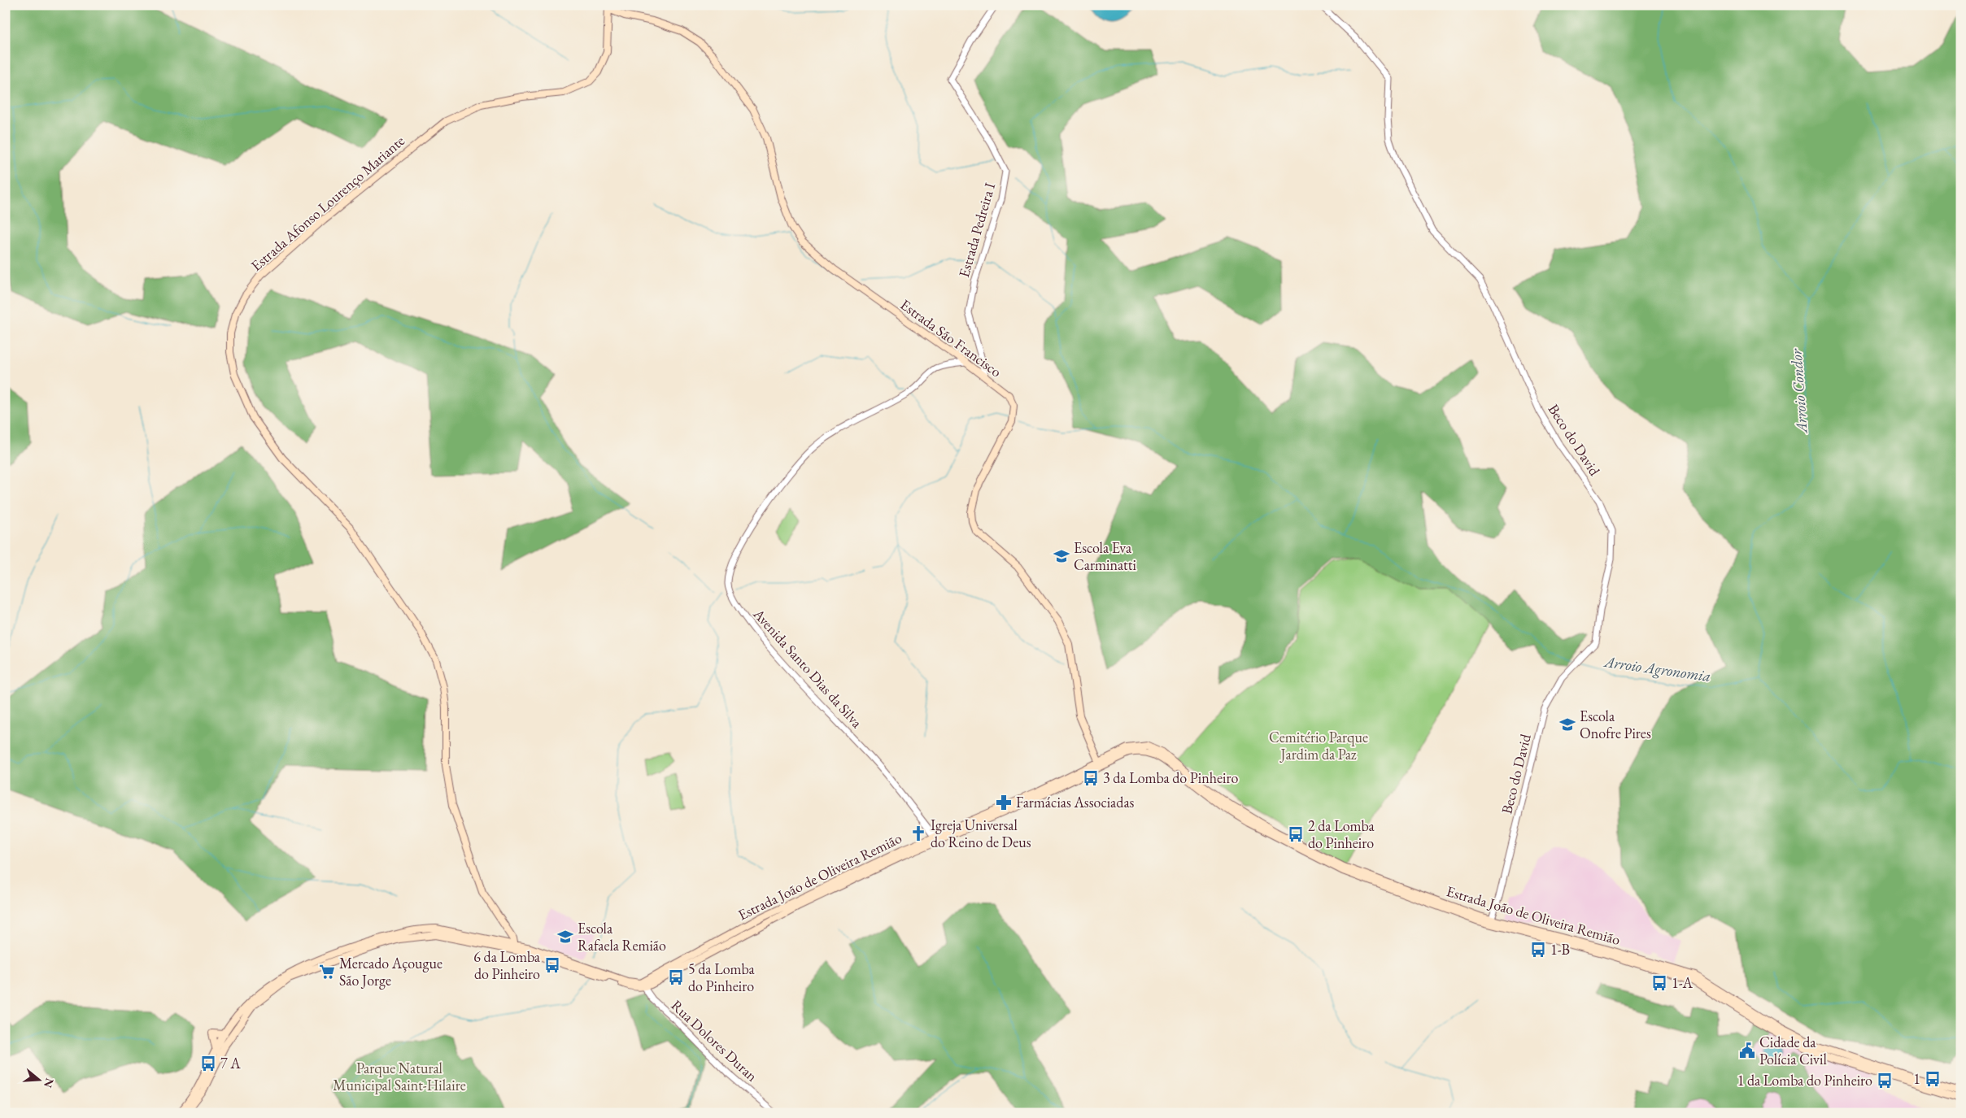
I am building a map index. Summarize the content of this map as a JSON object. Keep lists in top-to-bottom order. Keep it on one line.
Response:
{"streets":{"main road":["Estrada Afonso Lourenço Mariante","Estrada São Francisco","Estrada João de Oliveira Remião"],"street":["Estrada Pedreira I","Beco do David","Avenida Santo Dias da Silva","Rua Dolores Duran"]},"crossings":[["Estrada Afonso Lourenço Mariante","Estrada São Francisco"],["Estrada Pedreira I","Estrada São Francisco"],["Estrada São Francisco","Avenida Santo Dias da Silva"],["Estrada São Francisco","Estrada João de Oliveira Remião"],["Beco do David","Estrada João de Oliveira Remião"],["Avenida Santo Dias da Silva","Estrada João de Oliveira Remião"],["Estrada João de Oliveira Remião","Rua Dolores Duran"]],"water":["Arroio Condor","Arroio Agronomia"],"parks":["Cemitério Parque Jardim da Paz","Parque Natural Municipal Saint-Hilaire"],"places":{"school or university":["Escola Eva Carminatti","Escola Onofre Pires","Escola Rafaela Remião"],"bus stop":["3 da Lomba do Pinheiro","2 da Lomba do Pinheiro","1-B","6 da Lomba do Pinheiro","5 da Lomba do Pinheiro","1-A","7 A","1","1 da Lomba do Pinheiro"],"pharmacy":["Farmácias Associadas"],"church":["Igreja Universal do Reino de Deus"],"supermarket":["Mercado Açougue São Jorge"],"public building":["Cidade da Polícia Civil"]},"north":"right"}
